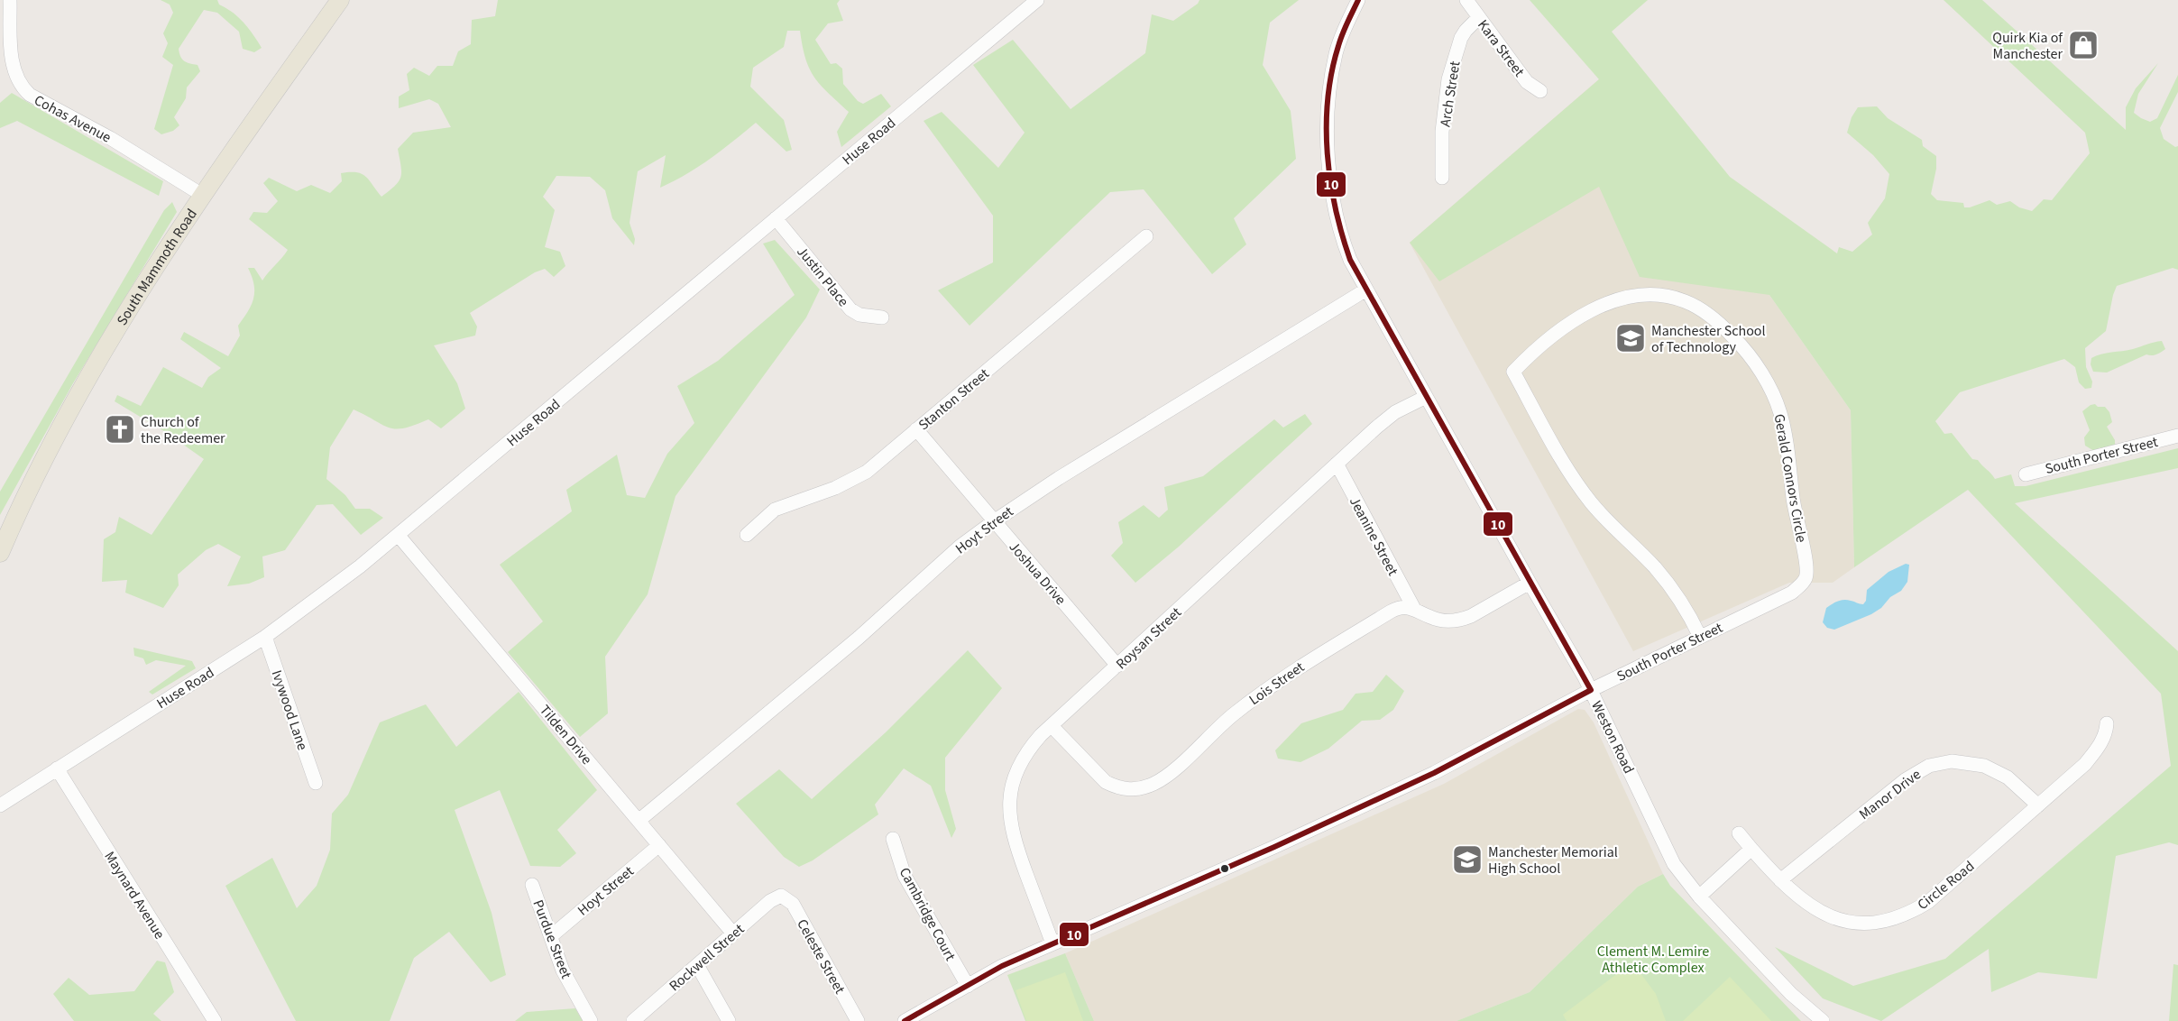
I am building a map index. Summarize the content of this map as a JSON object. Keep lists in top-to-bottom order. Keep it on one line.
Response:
{"streets":{"main road":["South Mammoth Road"],"street":["Kara Street","Arch Street","Cohas Avenue","Huse Road","Justin Place","Stanton Street","South Porter Street","Gerald Connors Circle","Hoyt Street","Jeanine Street","Joshua Drive","Roysan Street","Lois Street","Ivywood Lane","Tilden Drive","Weston Road","Manor Drive","Circle Road","Maynard Avenue","Cambridge Court","Purdue Street","Celeste Street","Rockwell Street"]},"crossings":[["Kara Street","Arch Street"],["Cohas Avenue","South Mammoth Road"],["Huse Road","Justin Place"],["Huse Road","Ivywood Lane"],["Huse Road","Tilden Drive"],["Huse Road","Maynard Avenue"],["Stanton Street","Joshua Drive"],["South Porter Street","Gerald Connors Circle"],["South Porter Street","Roysan Street"],["South Porter Street","Weston Road"],["South Porter Street","Cambridge Court"],["Hoyt Street","Joshua Drive"],["Hoyt Street","Tilden Drive"],["Hoyt Street","Weston Road"],["Hoyt Street","Purdue Street"],["Jeanine Street","Roysan Street"],["Jeanine Street","Lois Street"],["Joshua Drive","Roysan Street"],["Roysan Street","Lois Street"],["Roysan Street","Weston Road"],["Tilden Drive","Rockwell Street"],["Manor Drive","Circle Road"],["Celeste Street","Rockwell Street"]],"parks":["Clement M. Lemire Athletic Complex"],"places":{"shop":["Quirk Kia of Manchester"],"school or university":["Manchester School of Technology","Manchester Memorial High School"],"church":["Church of the Redeemer"]},"lines":["transit line 10"]}
